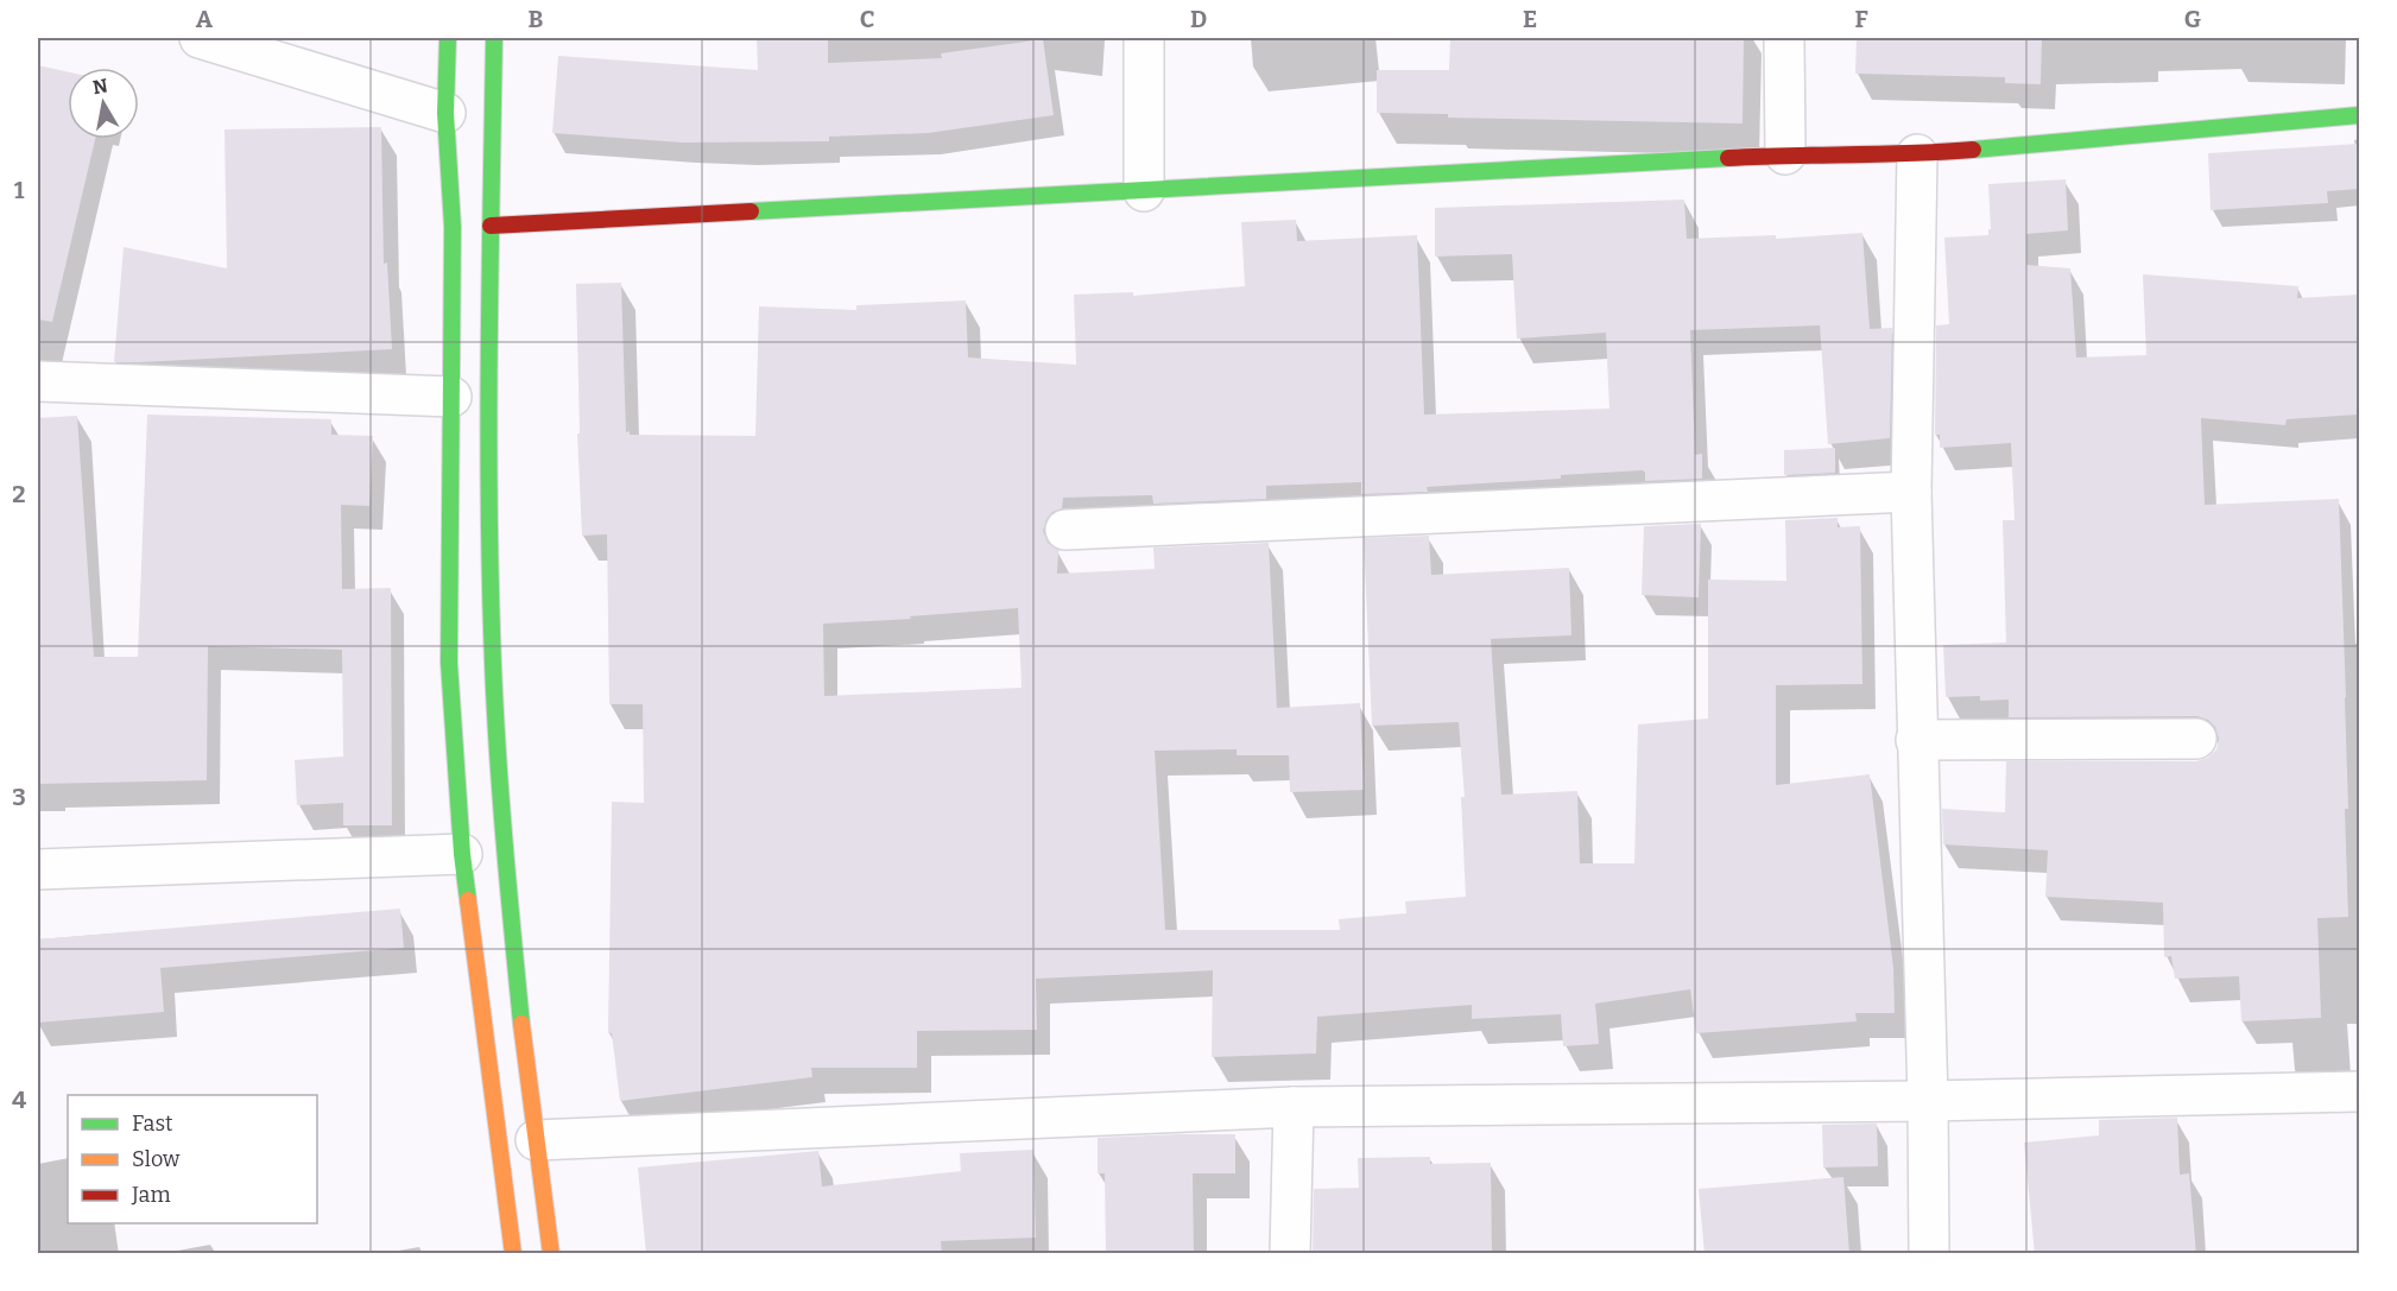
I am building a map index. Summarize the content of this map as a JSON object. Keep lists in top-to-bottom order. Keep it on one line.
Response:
{"legend":["Fast","Slow","Jam"],"north":"top","grid":{"columns":["A","B","C","D","E","F","G"],"rows":["1","2","3","4"]}}
